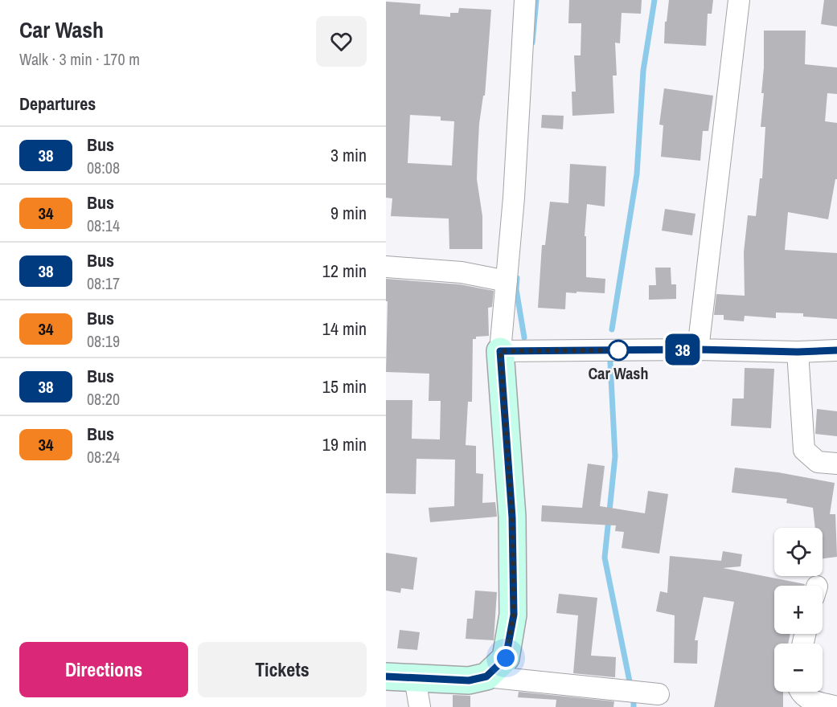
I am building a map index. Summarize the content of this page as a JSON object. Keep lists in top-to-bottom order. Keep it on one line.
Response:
{"places":["Car Wash"],"lines":["bus line 38"],"page":{"heading":[["Car Wash","Walk · 3 min · 170 m"],"Departures"],"on_map":"38","list":[{"mark":"38","name":"Bus","note":"08:08","value":"3 min"},{"mark":"34","name":"Bus","note":"08:14","value":"9 min"},{"mark":"38","name":"Bus","note":"08:17","value":"12 min"},{"mark":"34","name":"Bus","note":"08:19","value":"14 min"},{"mark":"38","name":"Bus","note":"08:20","value":"15 min"},{"mark":"34","name":"Bus","note":"08:24","value":"19 min"}],"map_buttons":["+","−"],"buttons":["Directions","Tickets"]}}
